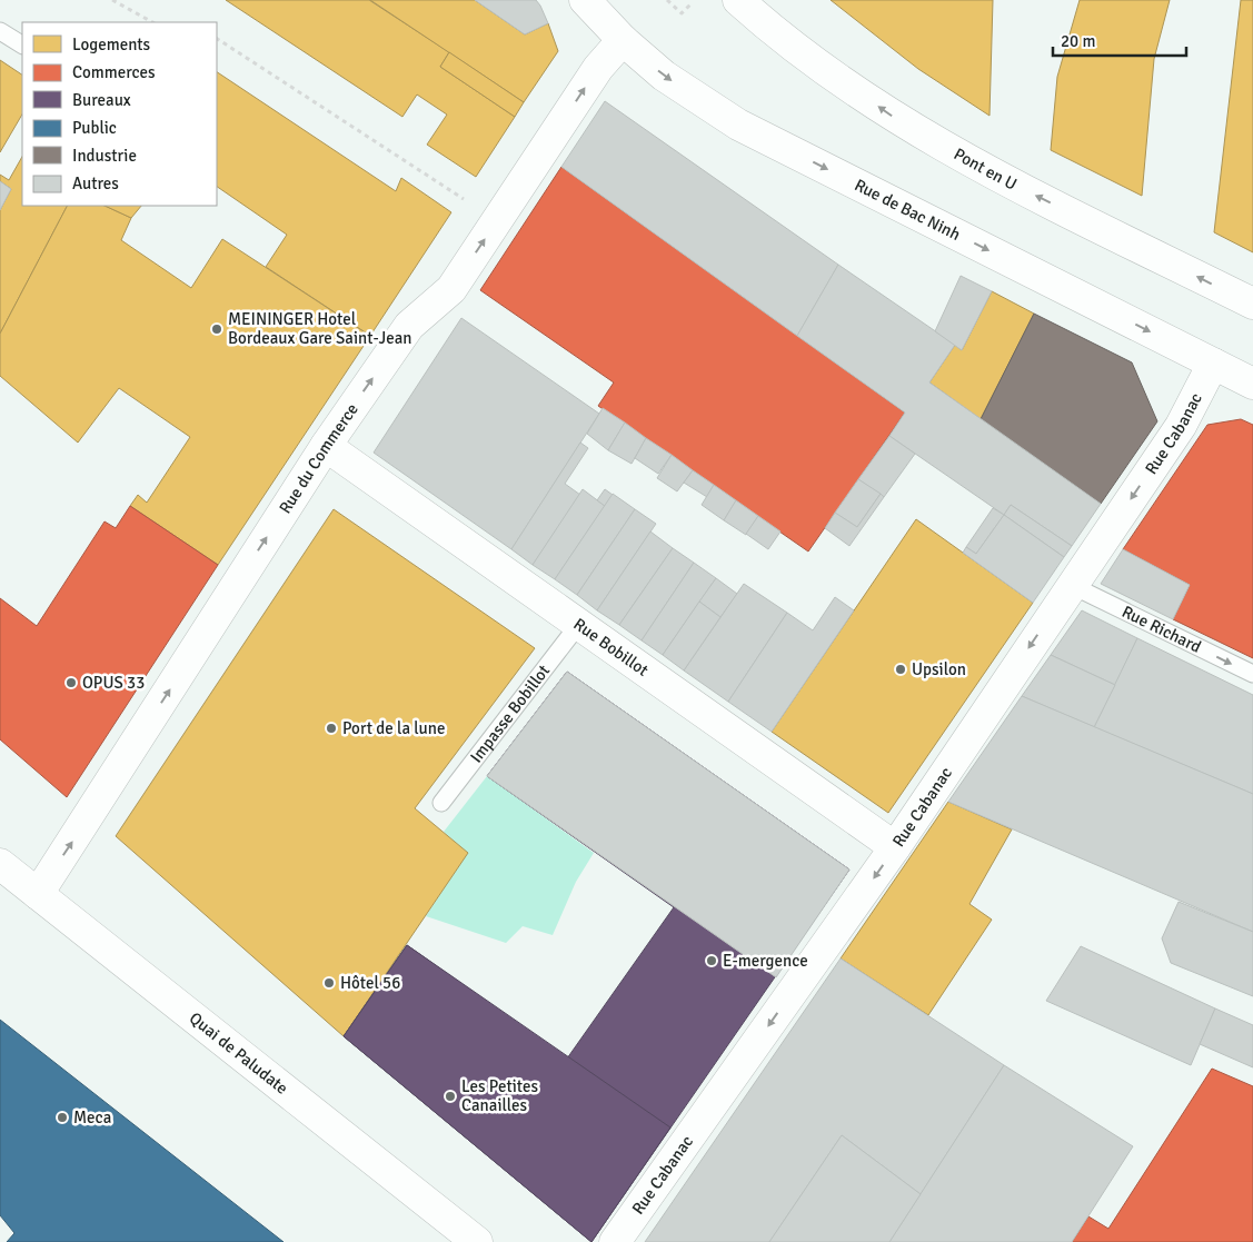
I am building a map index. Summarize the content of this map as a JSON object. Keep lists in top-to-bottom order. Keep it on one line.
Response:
{"streets":{"street":["Pont en U","Rue de Bac Ninh","Rue Cabanac","Rue du Commerce","Rue Bobillot","Quai de Paludate"],"lane":["Rue Richard","Impasse Bobillot"]},"crossings":[["Rue de Bac Ninh","Rue Cabanac"],["Rue de Bac Ninh","Rue du Commerce"],["Rue Cabanac","Rue Richard"],["Rue Cabanac","Rue Bobillot"],["Rue du Commerce","Rue Bobillot"],["Rue du Commerce","Quai de Paludate"],["Rue Bobillot","Impasse Bobillot"]],"one_way":["Pont en U","Rue de Bac Ninh","Rue Cabanac","Rue du Commerce","Rue Richard"],"places":["MEININGER Hotel Bordeaux Gare Saint-Jean","Upsilon","OPUS 33","Port de la lune","E-mergence","Hôtel 56","Les Petites Canailles","Meca"],"legend":["Logements","Commerces","Bureaux","Public","Industrie","Autres"],"scale_bar":"20 m"}
